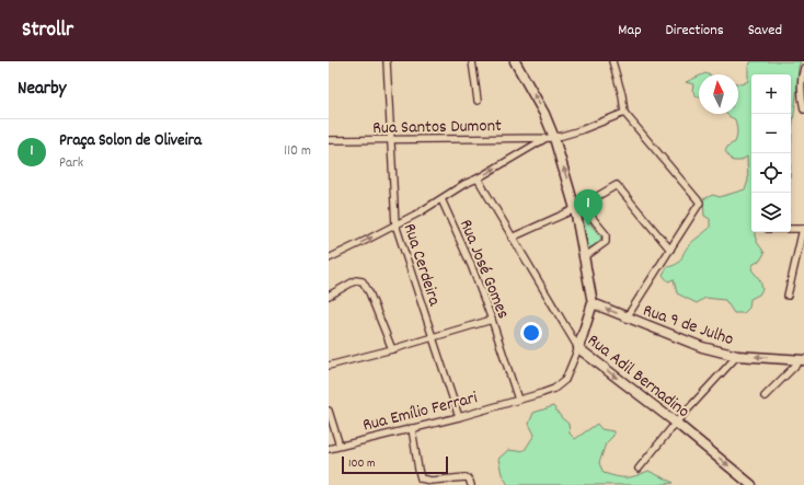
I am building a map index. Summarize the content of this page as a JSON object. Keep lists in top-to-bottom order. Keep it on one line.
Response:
{"streets":{"main road":["Rua 9 de Julho","Rua Adil Bernadino"],"street":["Rua Santos Dumont","Rua Cerdeira","Rua José Gomes","Rua Emílio Ferrari"]},"crossings":[["Rua Santos Dumont","Rua Cerdeira"],["Rua Cerdeira","Rua Emílio Ferrari"],["Rua José Gomes","Rua Emílio Ferrari"],["Rua Adil Bernadino","Rua Emílio Ferrari"]],"one_way":["Rua 9 de Julho","Rua Adil Bernadino"],"scale_bar":"100 m","north":"top","page":{"header":"Strollr","nav":["Map","Directions","Saved"],"heading":"Nearby","map_buttons":["+","−"],"list":[{"mark":"1","name":"Praça Solon de Oliveira","note":"Park","value":"110 m"}],"pins":"1","scale":"100 m"}}
